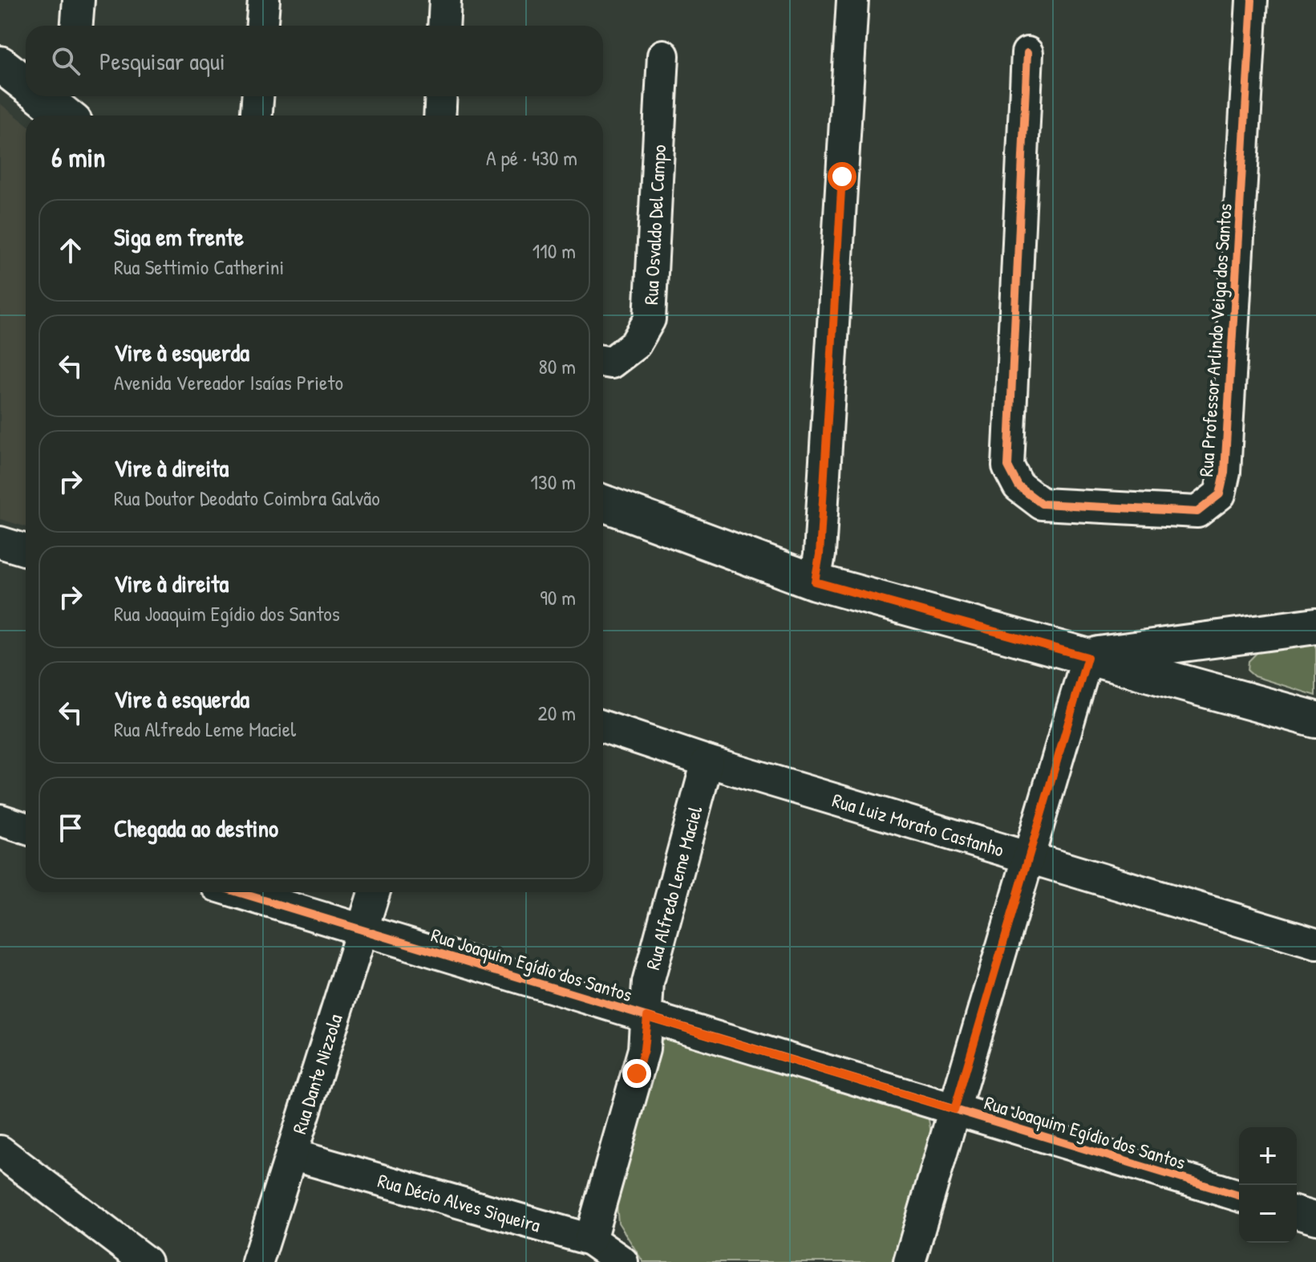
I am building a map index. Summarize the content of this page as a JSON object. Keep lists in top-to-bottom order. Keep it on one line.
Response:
{"streets":{"street":["Rua Osvaldo Del Campo","Rua Professor Arlindo Veiga dos Santos","Rua Luiz Morato Castanho","Rua Alfredo Leme Maciel","Rua Joaquim Egídio dos Santos","Rua Dante Nizzola","Rua Décio Alves Siqueira"]},"crossings":[["Rua Luiz Morato Castanho","Rua Alfredo Leme Maciel"],["Rua Alfredo Leme Maciel","Rua Joaquim Egídio dos Santos"],["Rua Alfredo Leme Maciel","Rua Décio Alves Siqueira"],["Rua Joaquim Egídio dos Santos","Rua Dante Nizzola"],["Rua Dante Nizzola","Rua Décio Alves Siqueira"]],"page":{"search":"Pesquisar aqui","heading":["6 min","A pé · 430 m"],"list":[["Siga em frente","Rua Settimio Catherini","110 m"],["Vire à esquerda","Avenida Vereador Isaías Prieto","80 m"],["Vire à direita","Rua Doutor Deodato Coimbra Galvão","130 m"],["Vire à direita","Rua Joaquim Egídio dos Santos","90 m"],["Vire à esquerda","Rua Alfredo Leme Maciel","20 m"],"Chegada ao destino"],"map_buttons":["+","−"]}}
